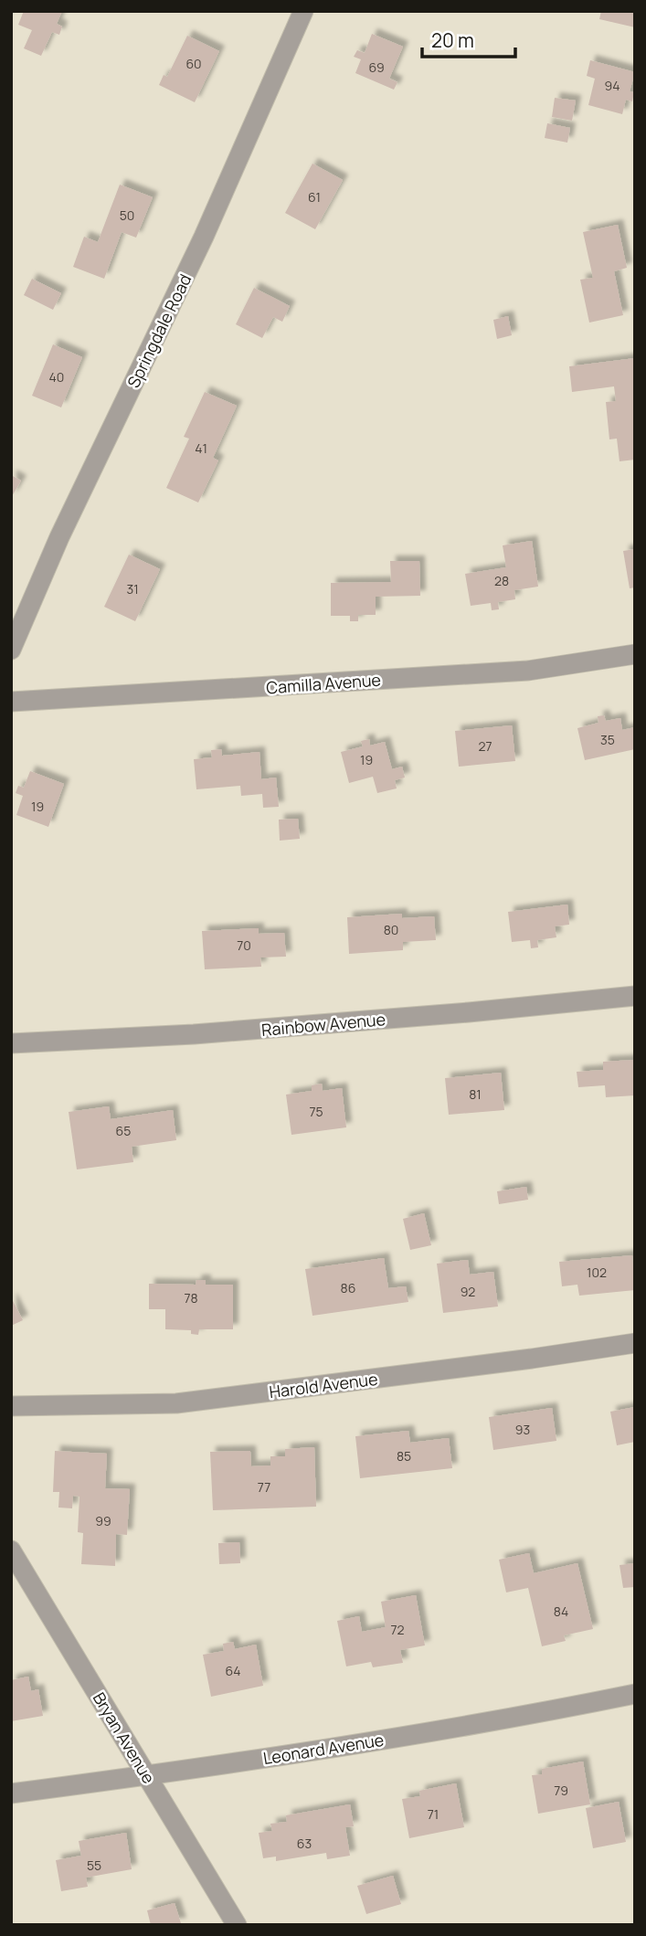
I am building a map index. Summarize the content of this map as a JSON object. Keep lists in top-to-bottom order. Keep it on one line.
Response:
{"streets":{"street":["Springdale Road","Camilla Avenue","Rainbow Avenue","Harold Avenue","Bryan Avenue","Leonard Avenue"]},"crossings":[["Bryan Avenue","Leonard Avenue"]],"house_numbers":["60","69","94","61","50","40","41","28","31","35","27","19","19","80","70","81","75","65","102","86","92","78","93","85","77","99","84","72","64","79","71","63","55"],"scale_bar":"20 m"}
